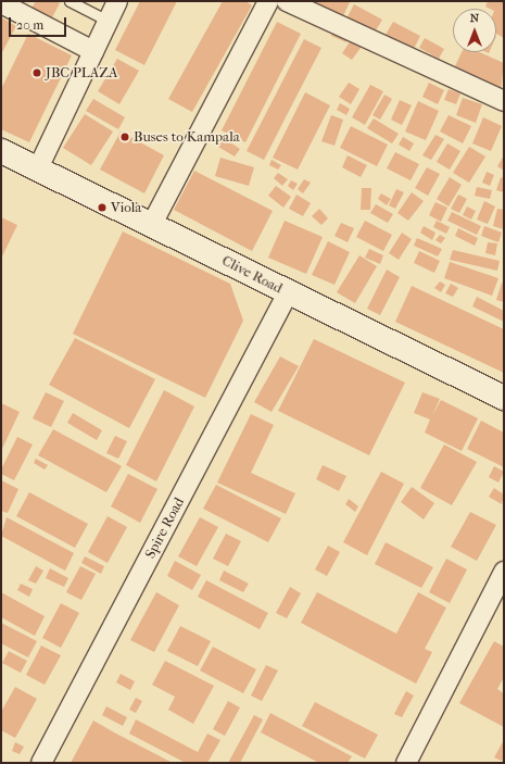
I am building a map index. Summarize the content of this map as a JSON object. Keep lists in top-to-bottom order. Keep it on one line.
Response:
{"streets":{"street":["Clive Road","Spire Road"]},"crossings":[["Clive Road","Spire Road"]],"places":["JBC PLAZA","Buses to Kampala","Viola"],"scale_bar":"20 m","north":"top"}
